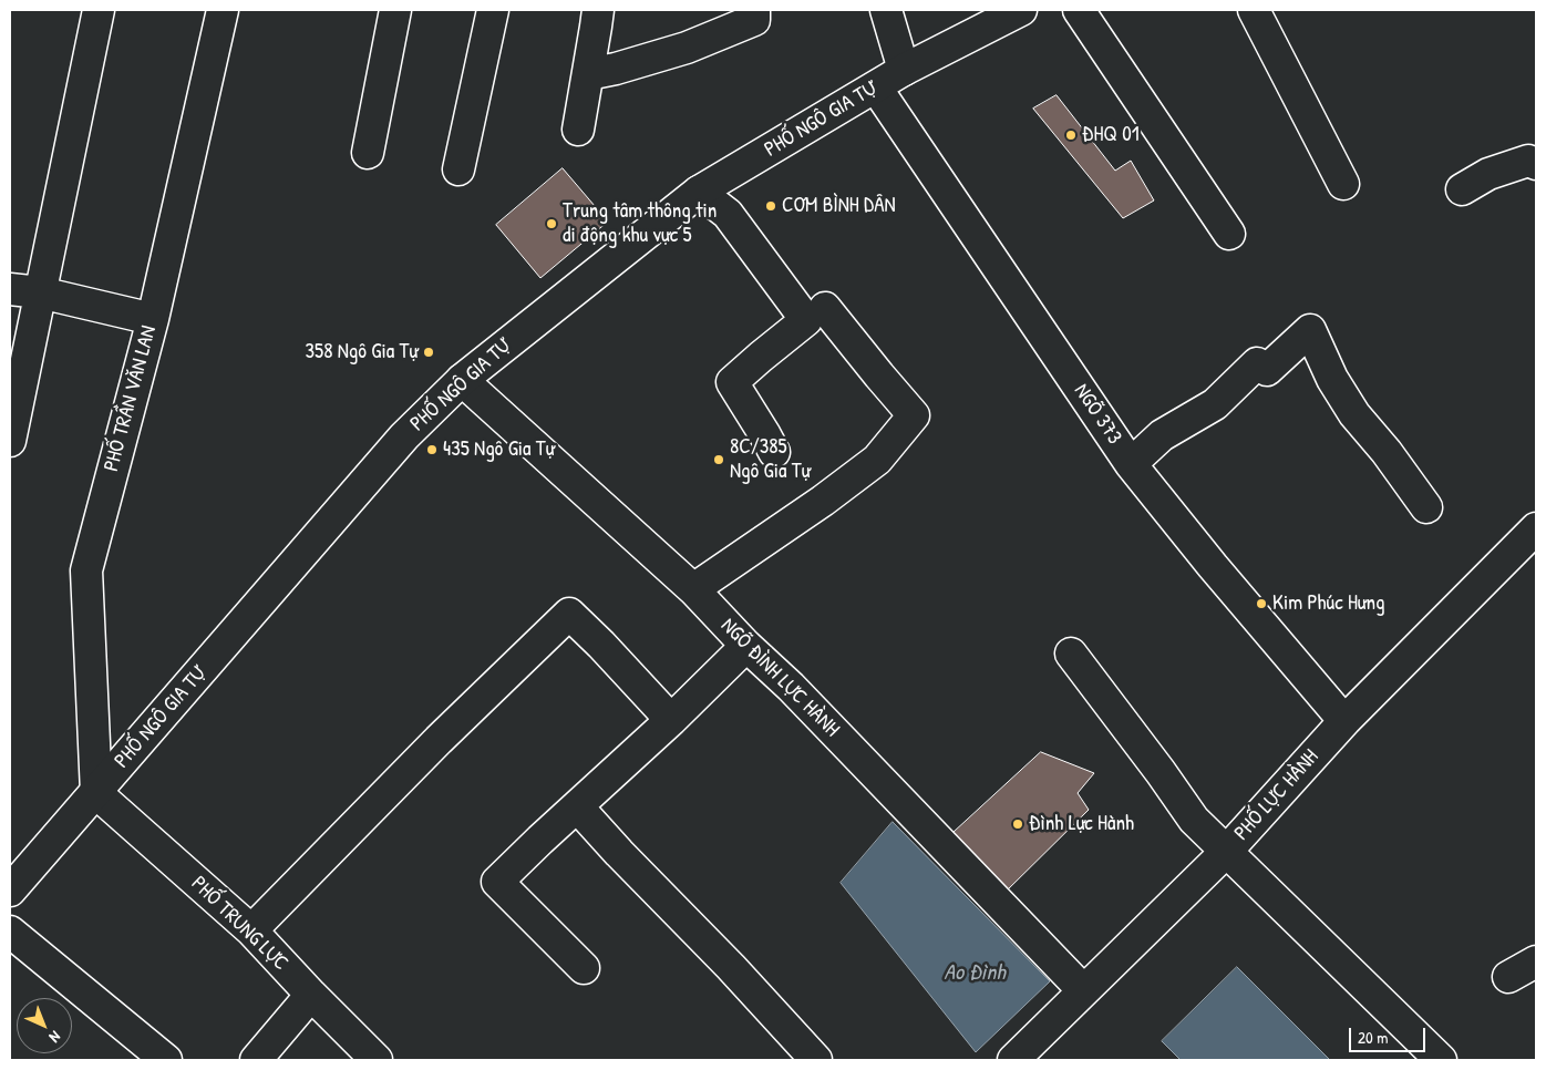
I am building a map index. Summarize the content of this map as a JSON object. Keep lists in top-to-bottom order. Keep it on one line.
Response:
{"streets":{"street":["PHỐ NGÔ GIA TỰ","PHỐ TRẦN VĂN LAN","NGÕ 373","NGÕ ĐÌNH LỰC HÀNH","PHỐ LỰC HÀNH","PHỐ TRUNG LỰC"]},"crossings":[["PHỐ NGÔ GIA TỰ","PHỐ TRẦN VĂN LAN"],["PHỐ NGÔ GIA TỰ","NGÕ 373"],["PHỐ NGÔ GIA TỰ","NGÕ ĐÌNH LỰC HÀNH"],["PHỐ NGÔ GIA TỰ","PHỐ TRUNG LỰC"],["PHỐ TRẦN VĂN LAN","PHỐ TRUNG LỰC"],["NGÕ 373","PHỐ LỰC HÀNH"],["NGÕ ĐÌNH LỰC HÀNH","PHỐ LỰC HÀNH"]],"water":["Ao Đình"],"places":["ĐHQ 01","CƠM BÌNH DÂN","Trung tâm thông tin di động khu vực 5","358 Ngô Gia Tự","435 Ngô Gia Tự","8C/385 Ngô Gia Tự","Kim Phúc Hưng","Đình Lực Hành"],"scale_bar":"20 m","north":"bottom right"}
